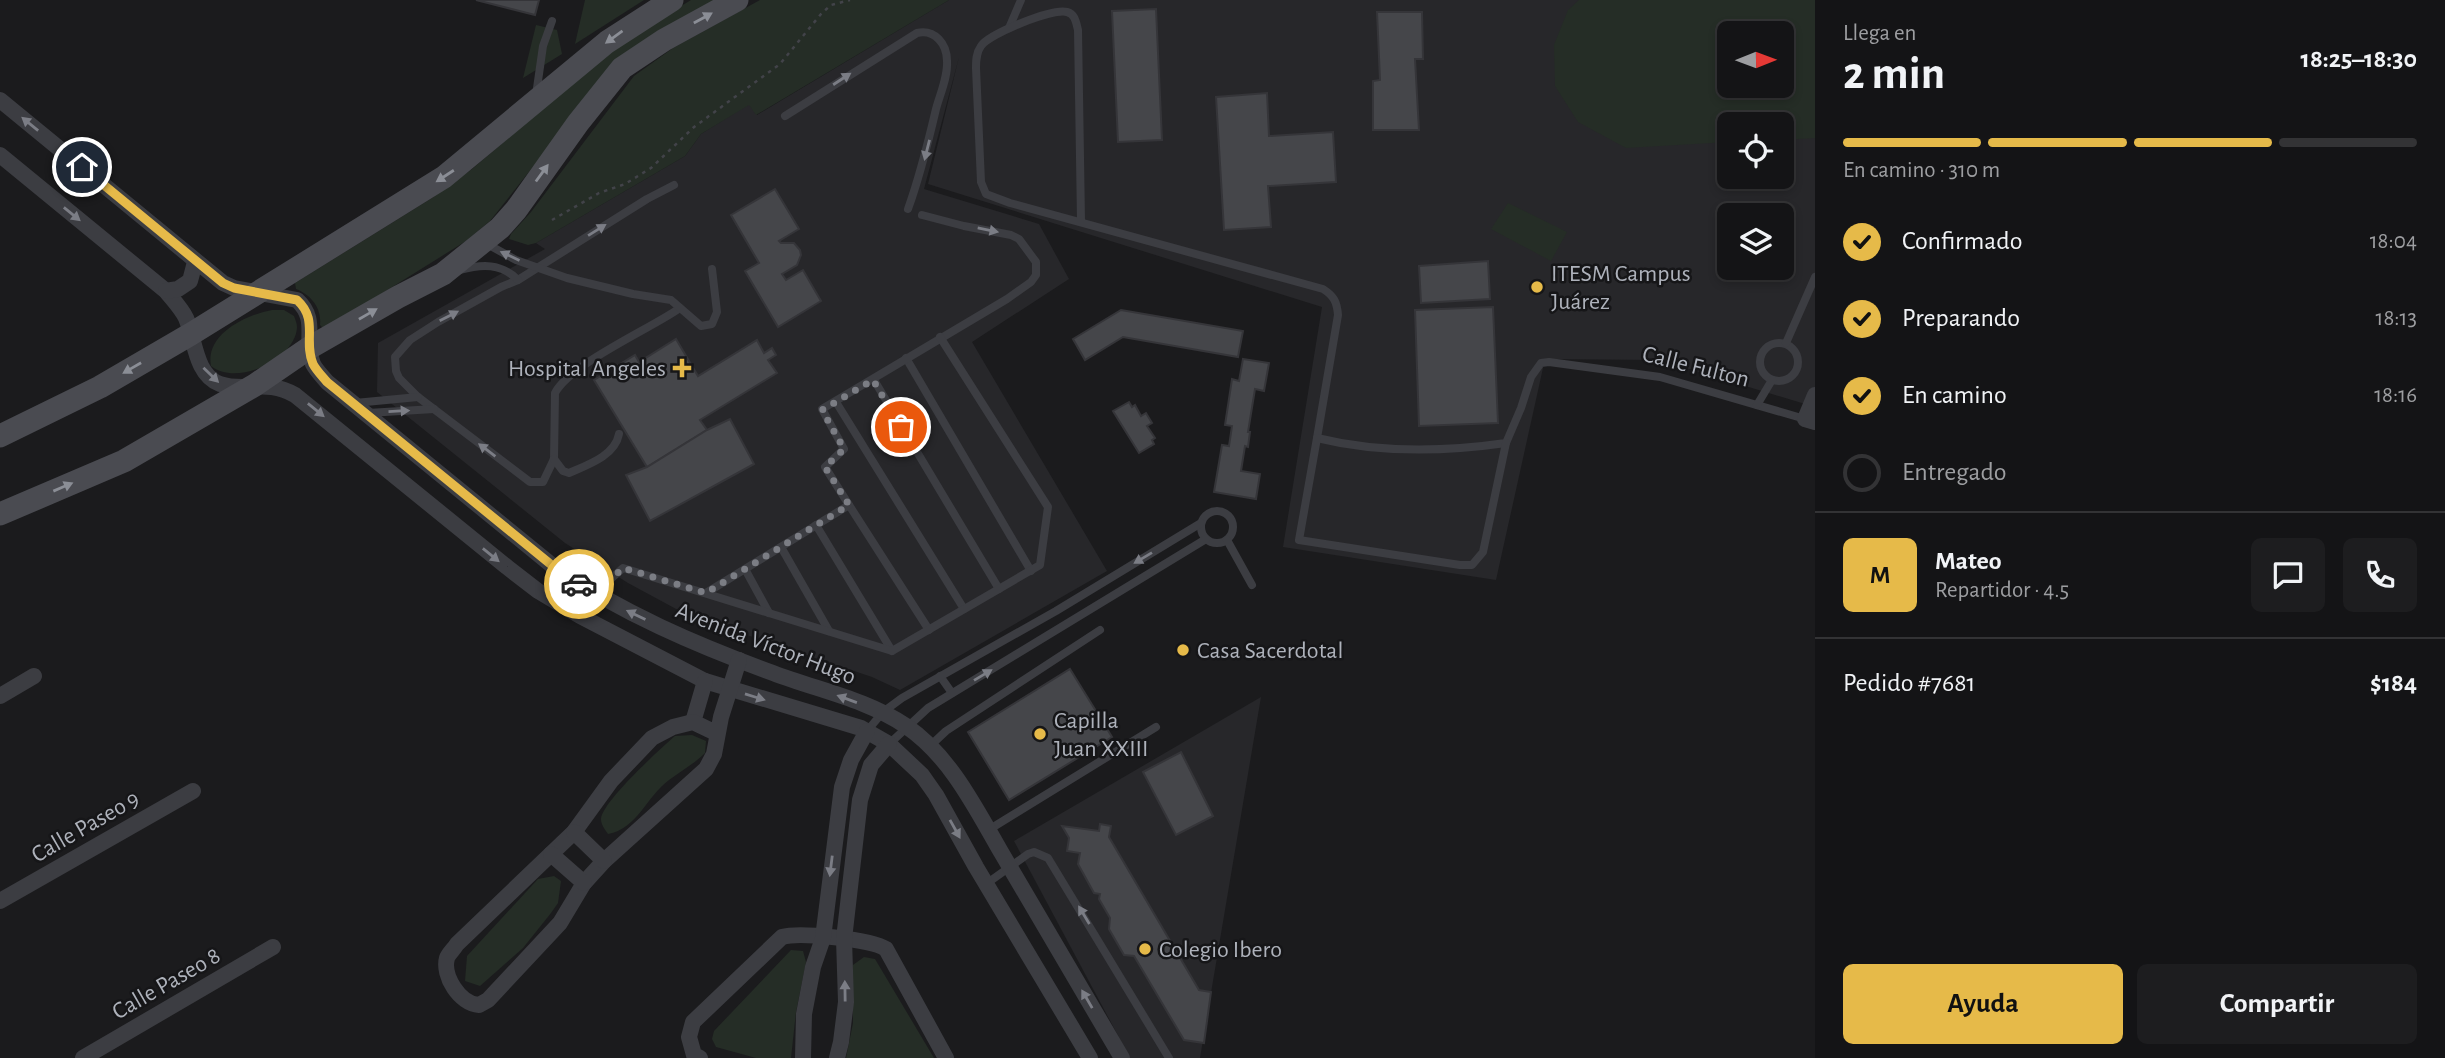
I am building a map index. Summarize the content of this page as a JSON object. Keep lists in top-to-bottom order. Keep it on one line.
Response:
{"streets":{"street":["Avenida Víctor Hugo","Calle Paseo 9","Calle Paseo 8"],"lane":["Calle Fulton"]},"places":{"other":["ITESM Campus Juárez","Casa Sacerdotal","Capilla Juan XXIII","Colegio Ibero"],"health":["Hospital Angeles"]},"north":"right","page":{"heading":["2 min","Llega en","18:25–18:30"],"panel":["Mateo","Repartidor · 4.5","Pedido #7681","$184"],"bar":"En camino · 310 m","list":[["Confirmado","18:04"],["Preparando","18:13"],["En camino","18:16"],"Entregado"],"round":"M","buttons":["Ayuda","Compartir"]}}
